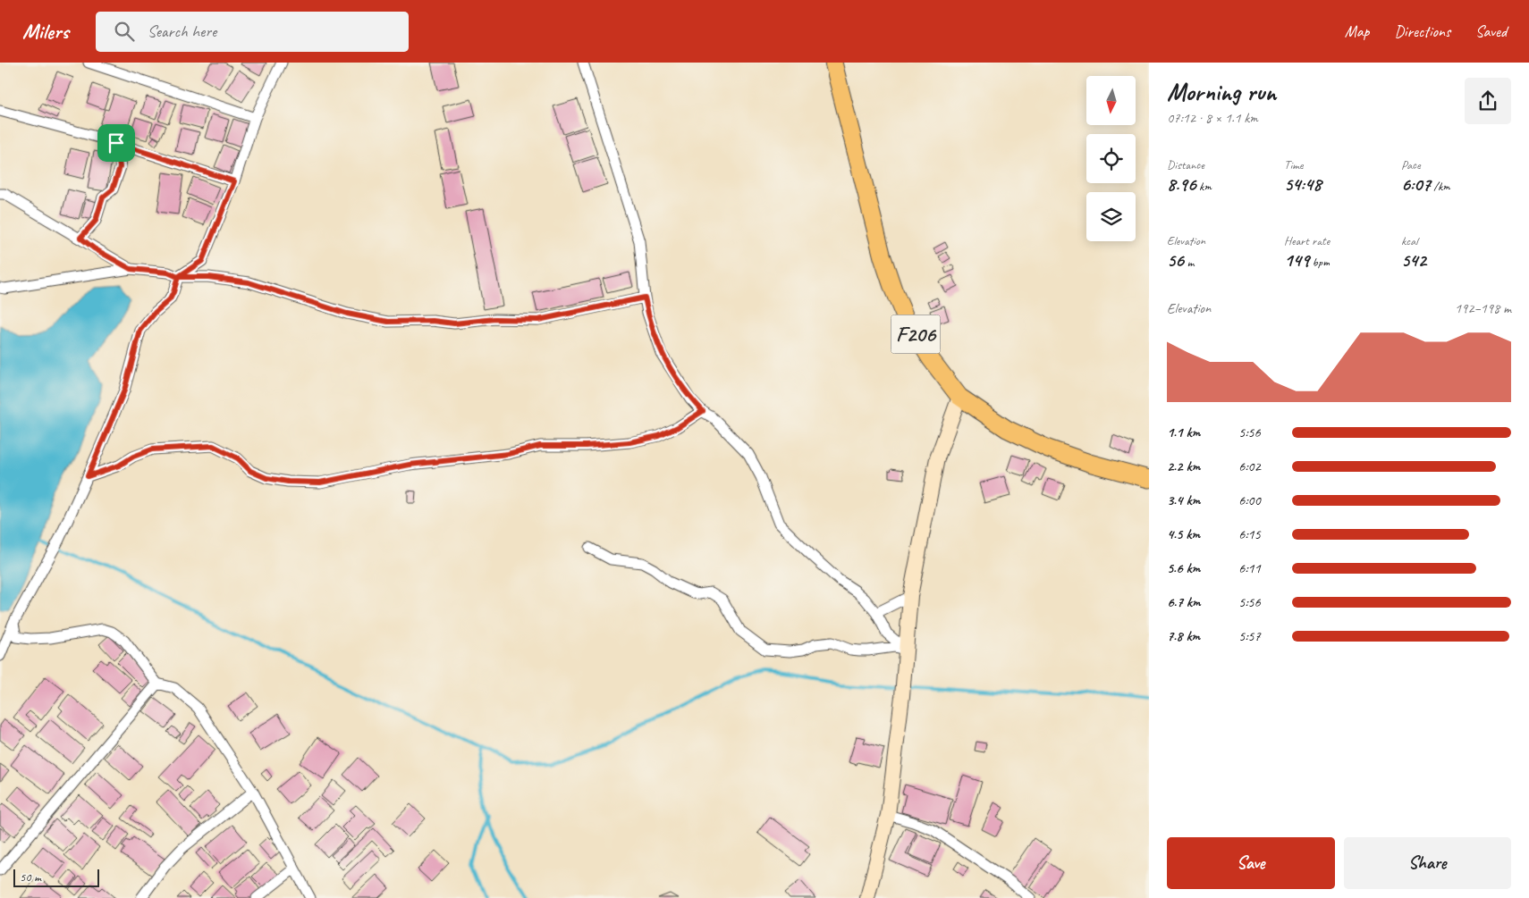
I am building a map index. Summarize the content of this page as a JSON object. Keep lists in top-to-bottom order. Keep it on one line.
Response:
{"streets":{"main road":["F206"]},"scale_bar":"50 m","north":"bottom","page":{"header":"Milers","search":"Search here","nav":["Map","Directions","Saved"],"heading":["Morning run","07:12 · 8 × 1.1 km"],"stats":[["Distance","8.96 km"],["Time","54:48"],["Pace","6:07 /km"],["Elevation","56 m"],["Heart rate","149 bpm"],["kcal","542"]],"chart":["Elevation","192–198 m"],"list":[{"name":"1.1 km","note":"5:56"},{"name":"2.2 km","note":"6:02"},{"name":"3.4 km","note":"6:00"},{"name":"4.5 km","note":"6:15"},{"name":"5.6 km","note":"6:11"},{"name":"6.7 km","note":"5:56"},{"name":"7.8 km","note":"5:57"}],"buttons":["Save","Share"],"scale":"50 m"}}
